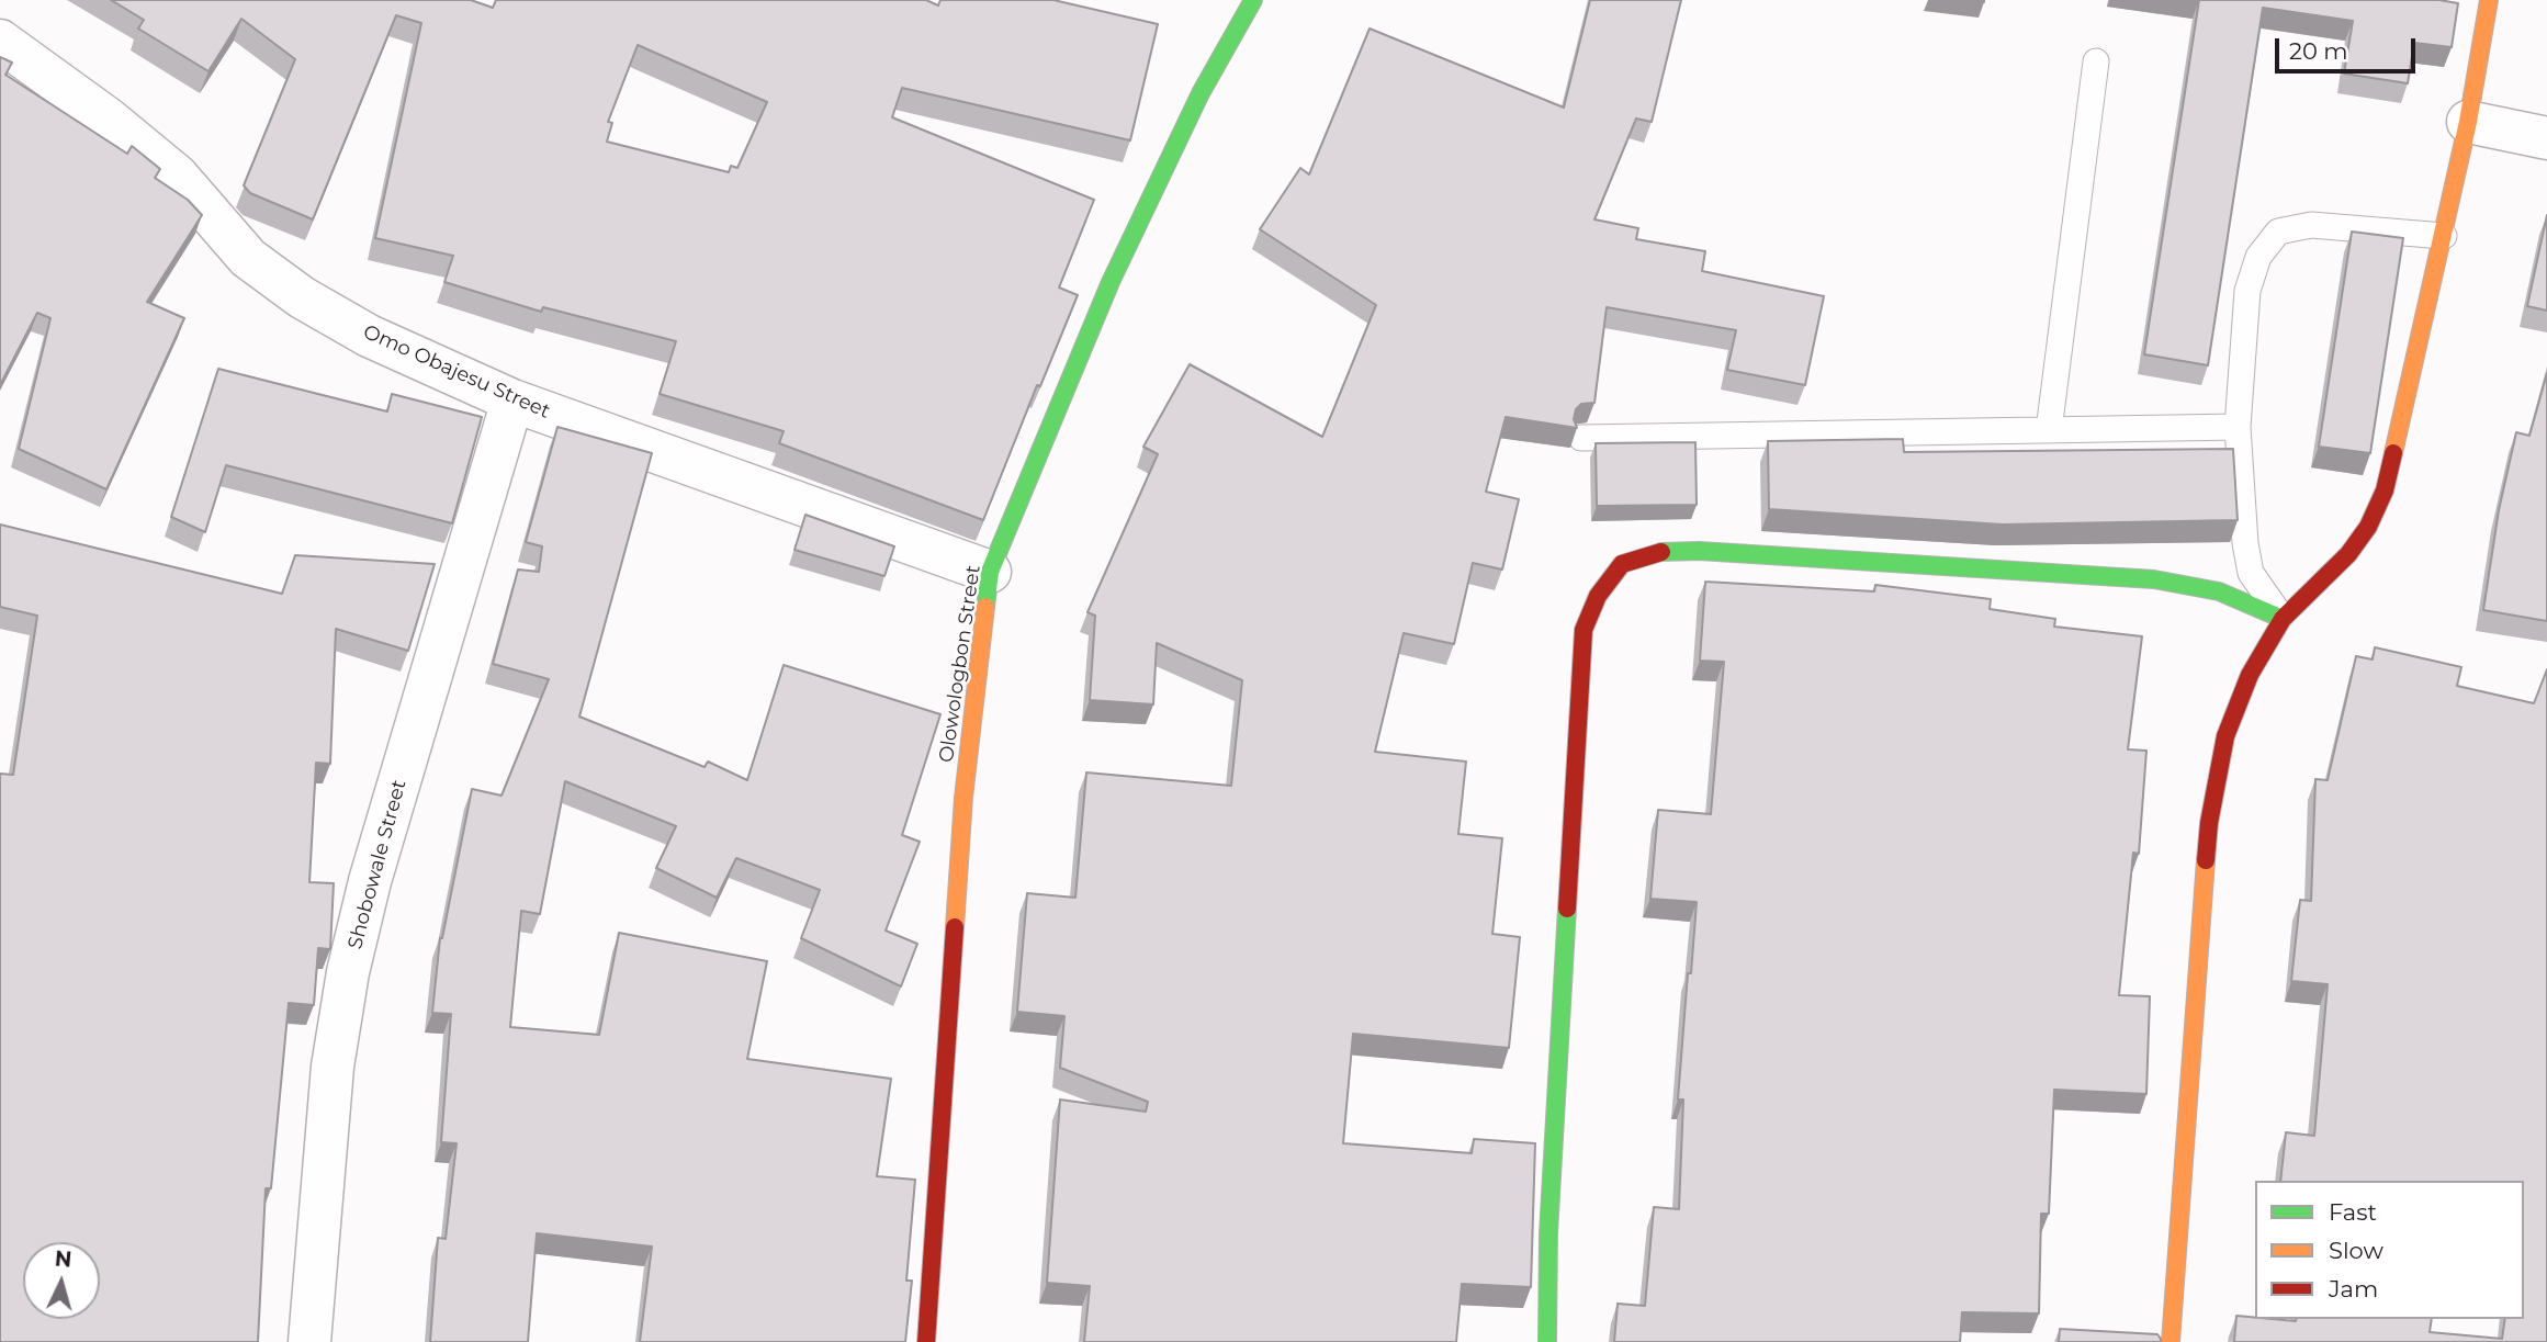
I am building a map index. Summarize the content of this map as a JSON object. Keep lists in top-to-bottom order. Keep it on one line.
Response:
{"streets":{"street":["Omo Obajesu Street","Olowologbon Street","Shobowale Street"]},"crossings":[["Omo Obajesu Street","Olowologbon Street"],["Omo Obajesu Street","Shobowale Street"]],"legend":["Fast","Slow","Jam"],"scale_bar":"20 m","north":"top"}
